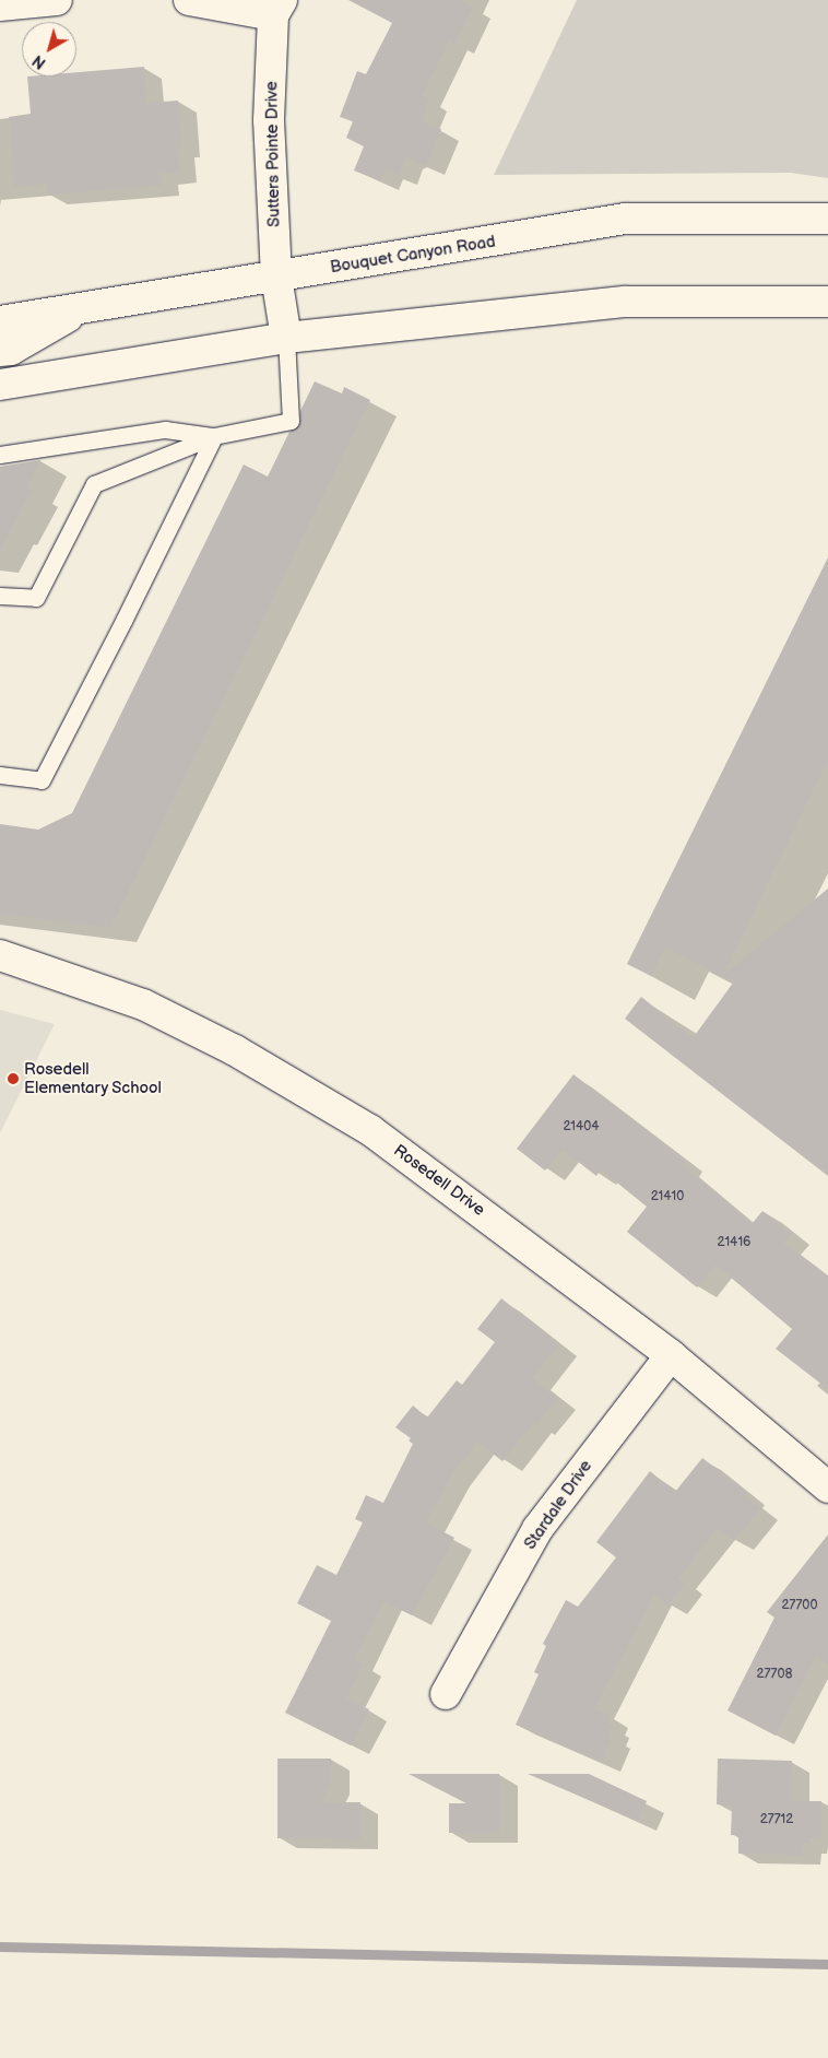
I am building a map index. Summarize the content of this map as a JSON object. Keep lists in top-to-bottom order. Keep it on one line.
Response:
{"streets":{"main road":["Sutters Pointe Drive","Bouquet Canyon Road","Rosedell Drive","Stardale Drive"]},"crossings":[["Sutters Pointe Drive","Bouquet Canyon Road"],["Rosedell Drive","Stardale Drive"]],"places":["Rosedell Elementary School"],"house_numbers":["21404","21410","21416","27700","27708","27712"],"north":"bottom left"}
